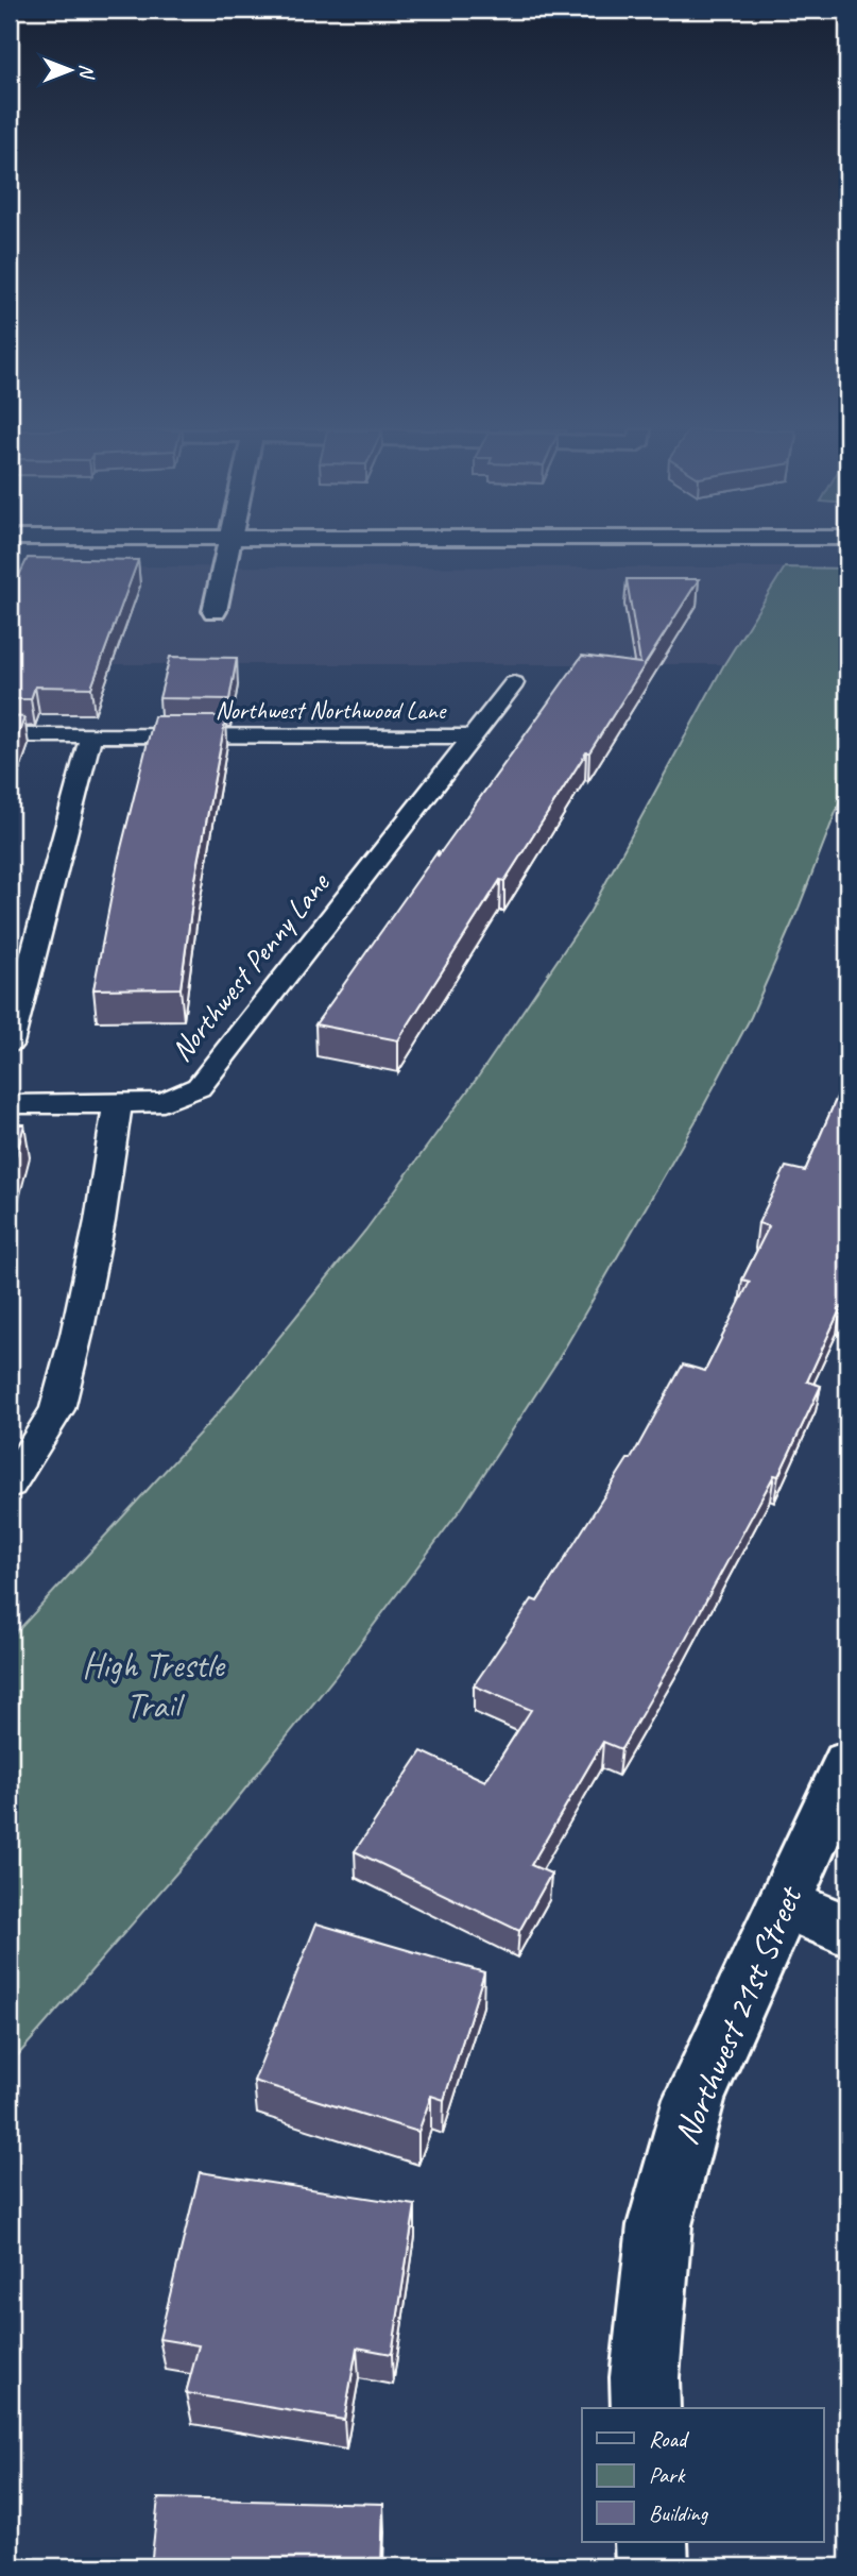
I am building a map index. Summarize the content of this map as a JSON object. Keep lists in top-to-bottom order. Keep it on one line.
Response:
{"streets":{"street":["Northwest 21st Street"],"lane":["Northwest Northwood Lane","Northwest Penny Lane"]},"crossings":[["Northwest Northwood Lane","Northwest Penny Lane"]],"parks":["High Trestle Trail"],"legend":["Road","Park","Building"],"north":"right"}
